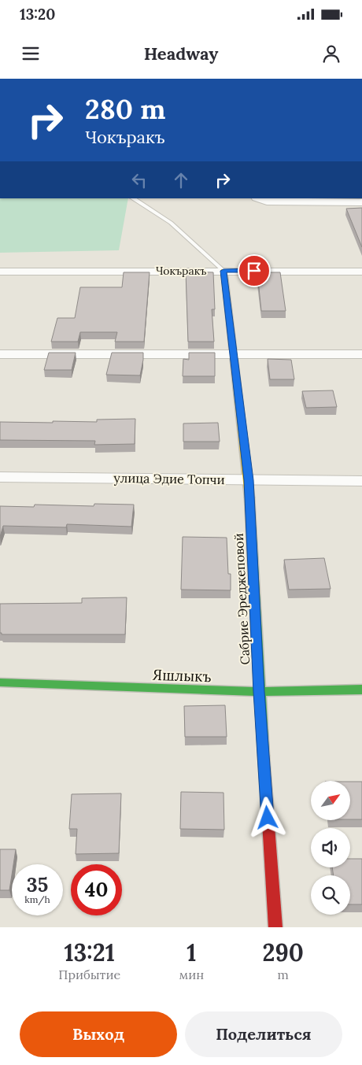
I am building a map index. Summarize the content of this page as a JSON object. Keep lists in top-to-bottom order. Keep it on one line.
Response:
{"streets":{"street":["Чокъракъ","улица Эдие Топчи","Сабрие Эреджеповой","Яшлыкъ"]},"crossings":[["Чокъракъ","Сабрие Эреджеповой"],["улица Эдие Топчи","Сабрие Эреджеповой"],["Сабрие Эреджеповой","Яшлыкъ"]],"north":"top right","page":{"status":"13:20","header":"Headway","turn":["280 m","Чокъракъ"],"speed":"35 km/h","limit":"40","eta":["13:21","Прибытие","1","мин","290","m"],"buttons":["Выход","Поделиться"]}}
